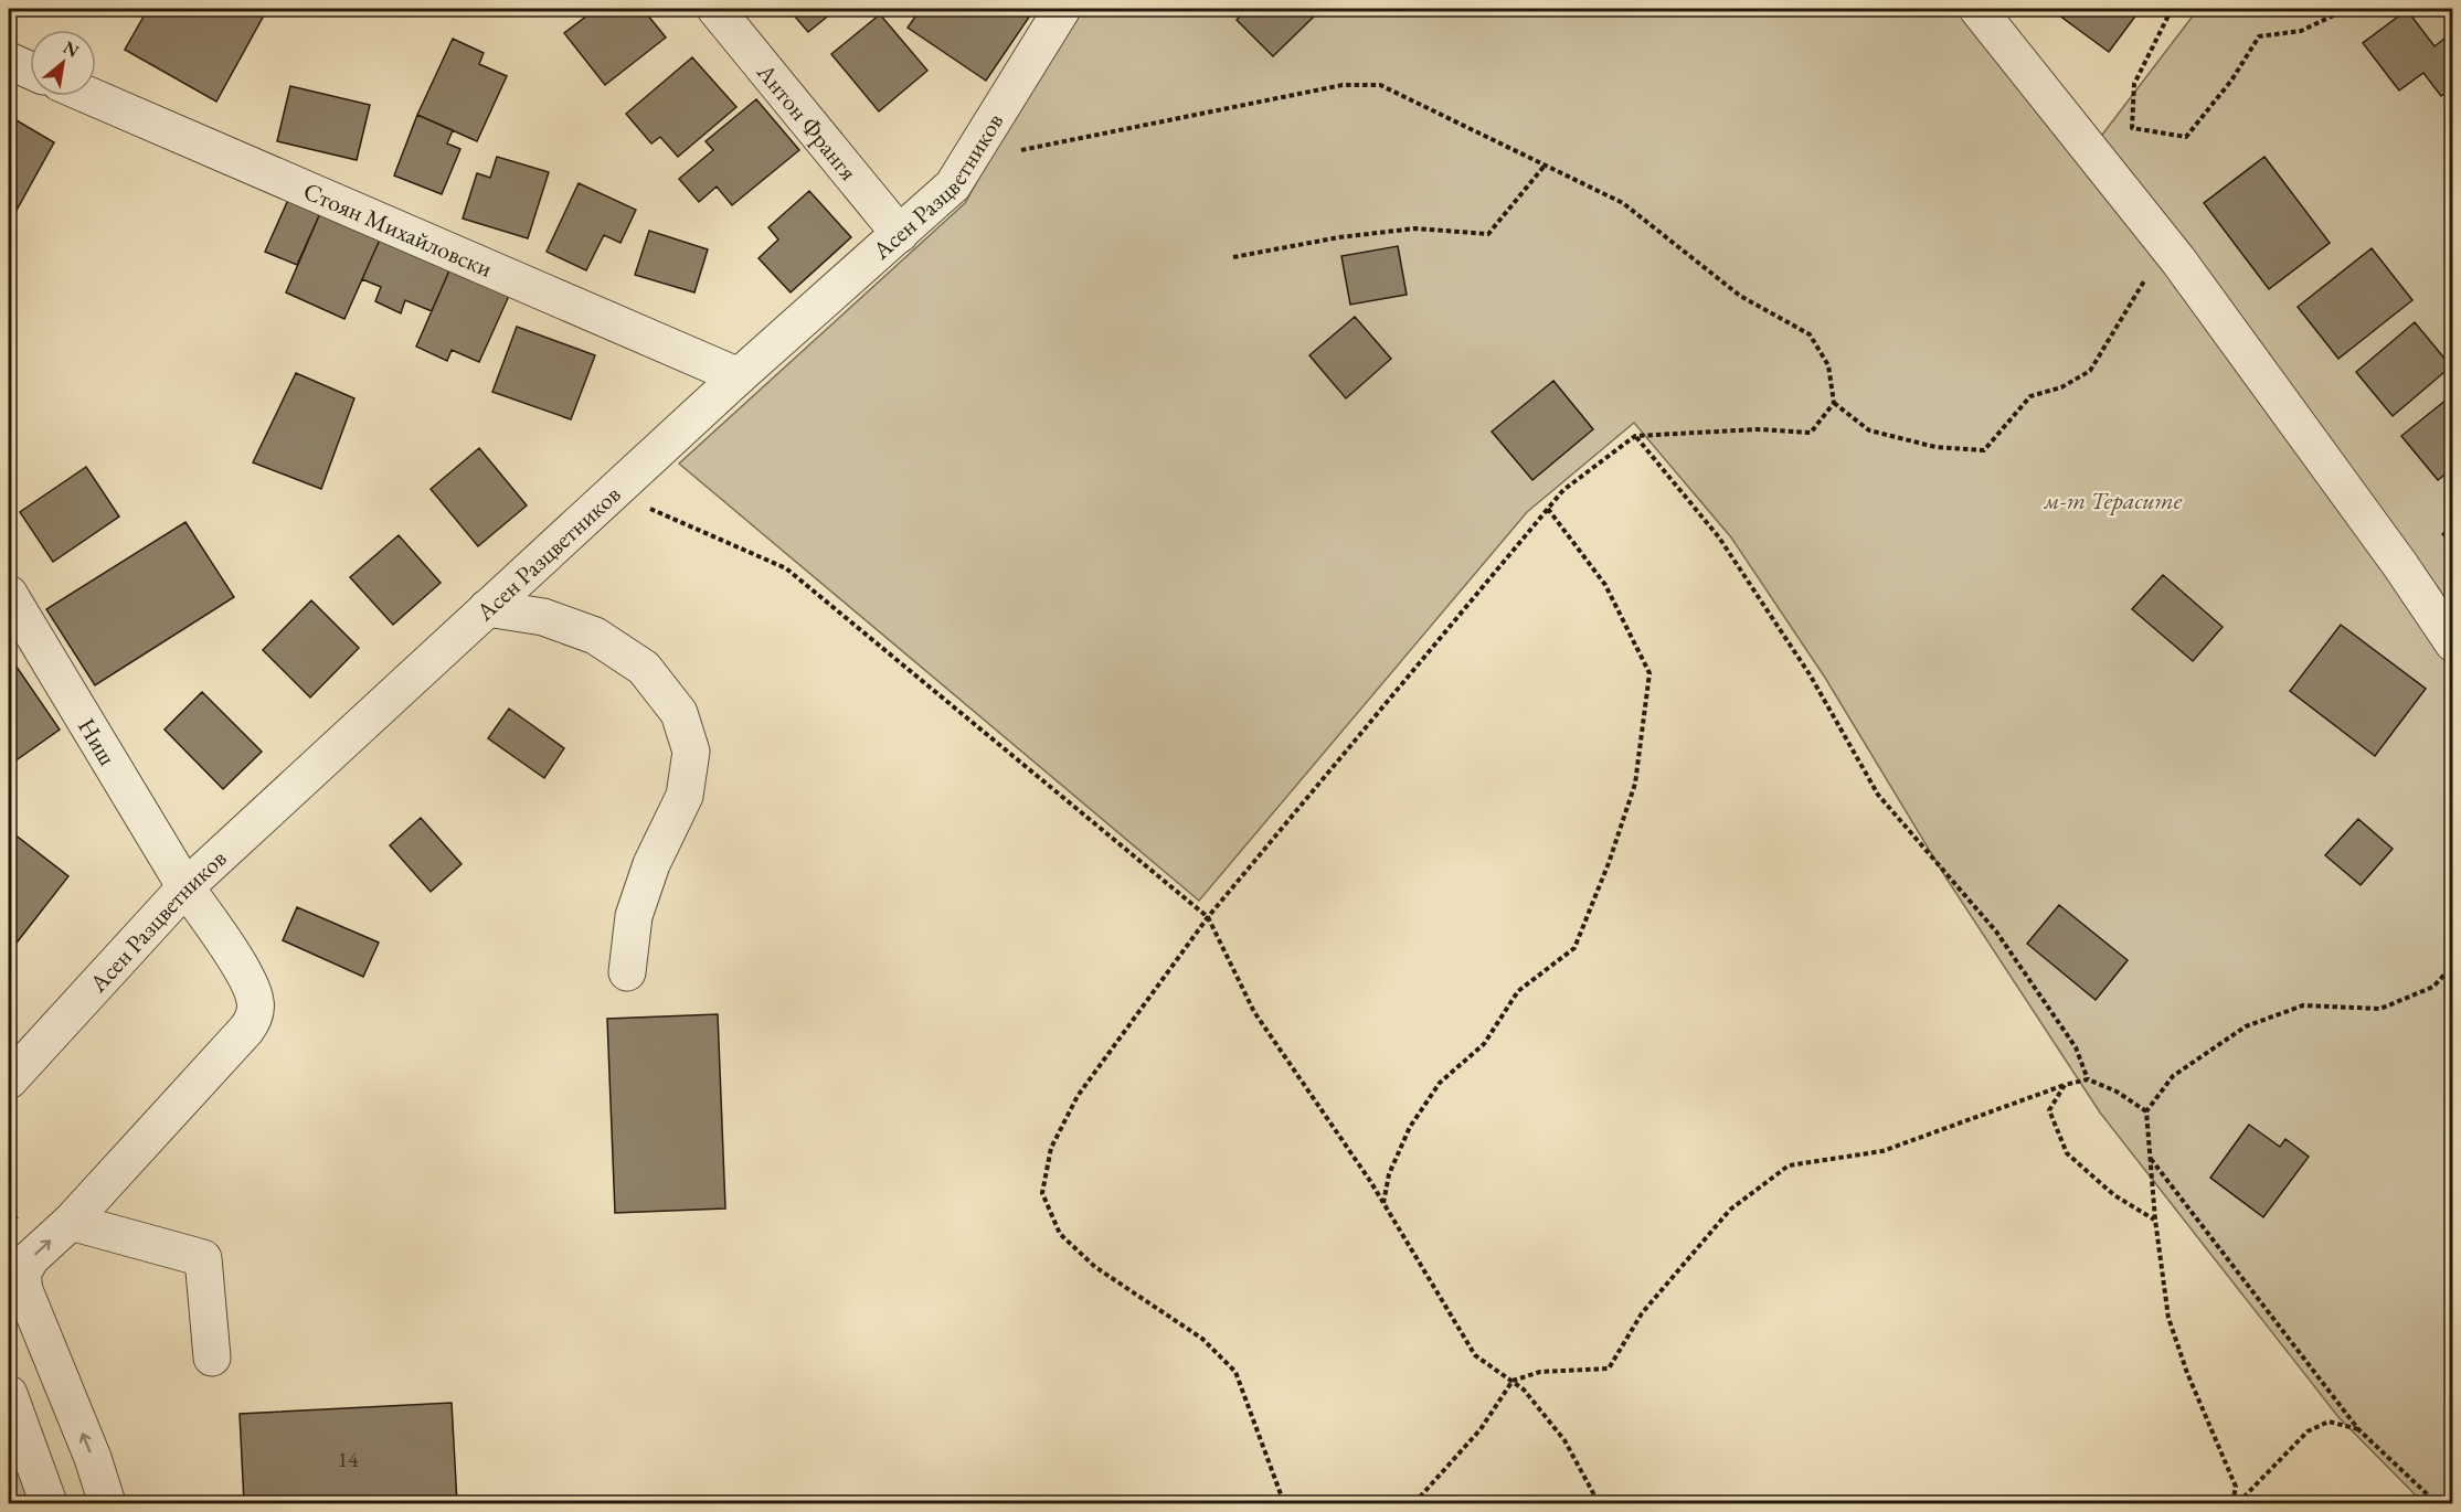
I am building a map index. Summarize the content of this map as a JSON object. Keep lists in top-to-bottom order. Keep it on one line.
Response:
{"streets":{"street":["Антон Франгя","Асен Разцветников","Стоян Михайловски","Ниш"]},"crossings":[["Антон Франгя","Асен Разцветников"],["Асен Разцветников","Стоян Михайловски"],["Асен Разцветников","Ниш"]],"parks":["м-т Терасите"],"house_numbers":["14"],"north":"top right"}
